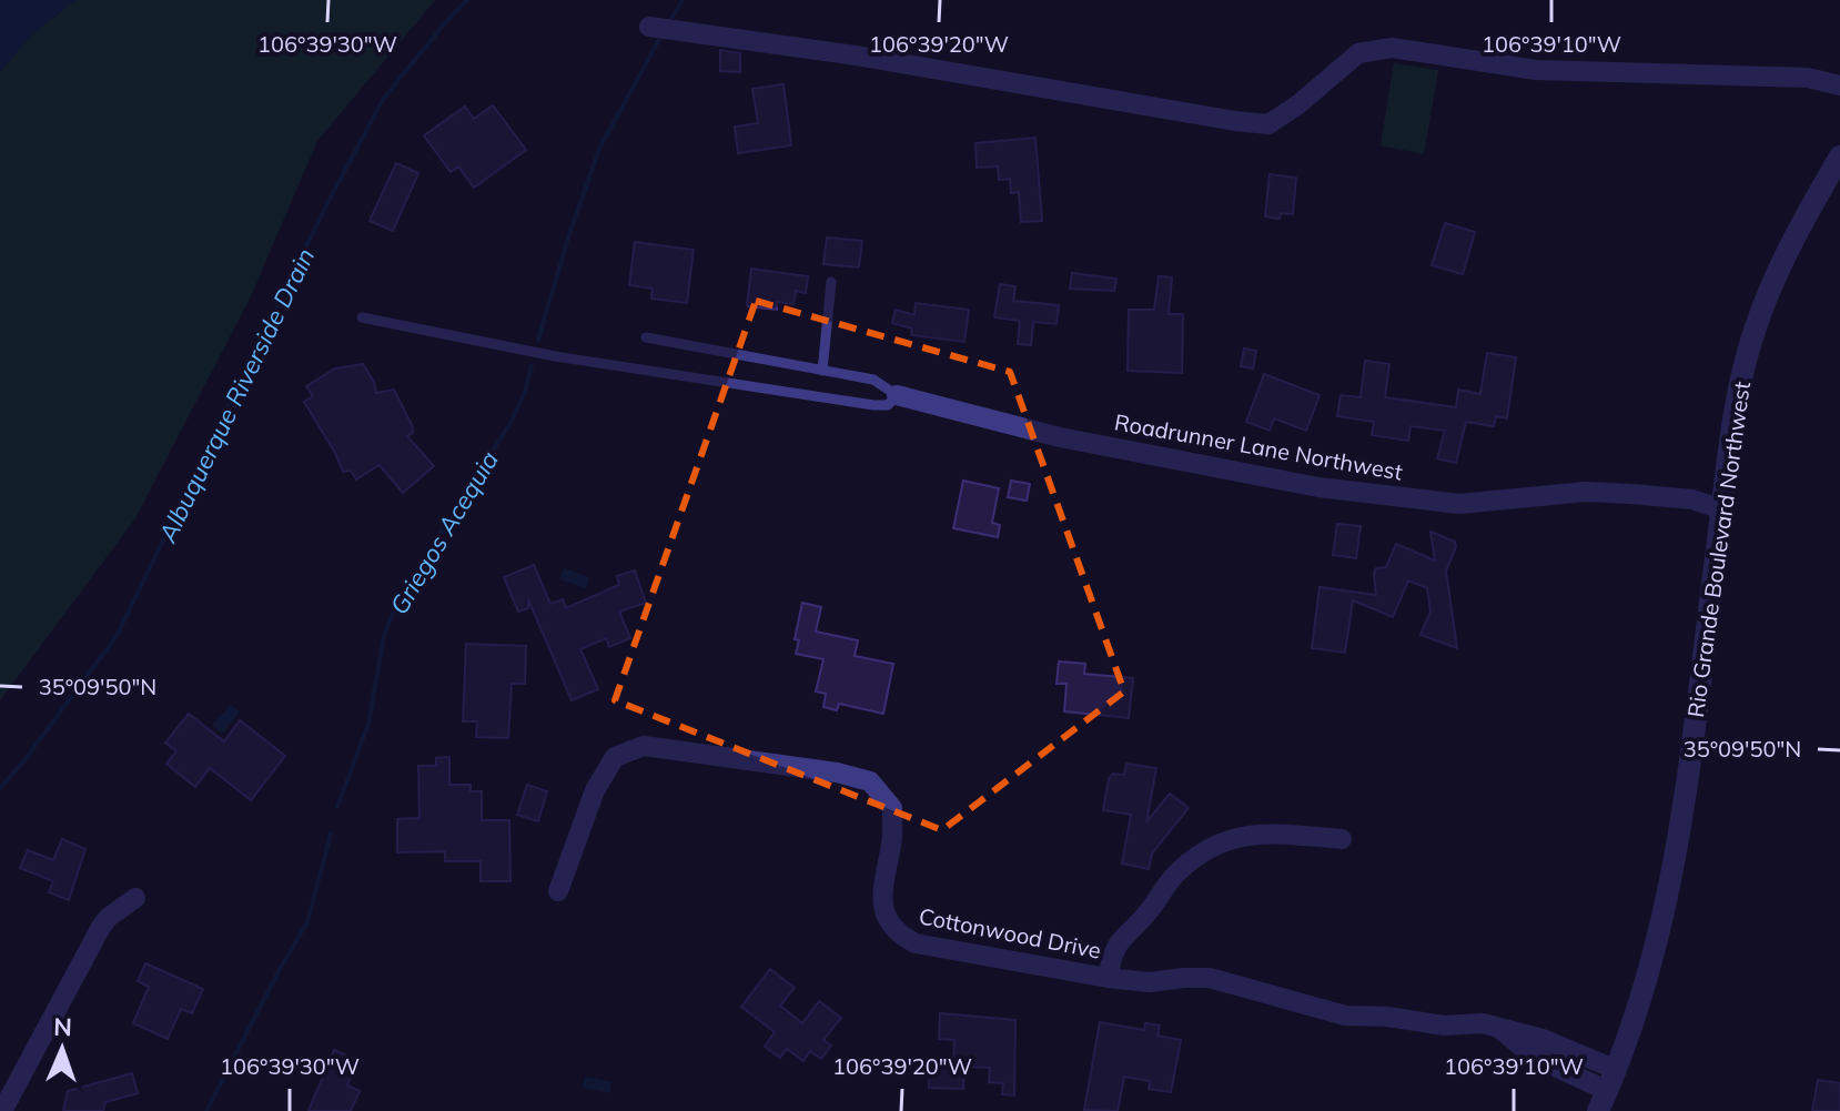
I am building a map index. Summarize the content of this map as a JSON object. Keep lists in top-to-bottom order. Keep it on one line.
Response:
{"streets":{"street":["Roadrunner Lane Northwest","Rio Grande Boulevard Northwest","Cottonwood Drive"]},"crossings":[["Roadrunner Lane Northwest","Rio Grande Boulevard Northwest"],["Rio Grande Boulevard Northwest","Cottonwood Drive"]],"water":["Albuquerque Riverside Drain","Griegos Acequia"],"north":"top","coordinates":["106°39'30\"W","106°39'20\"W","106°39'10\"W","35°09'50\"N"]}
